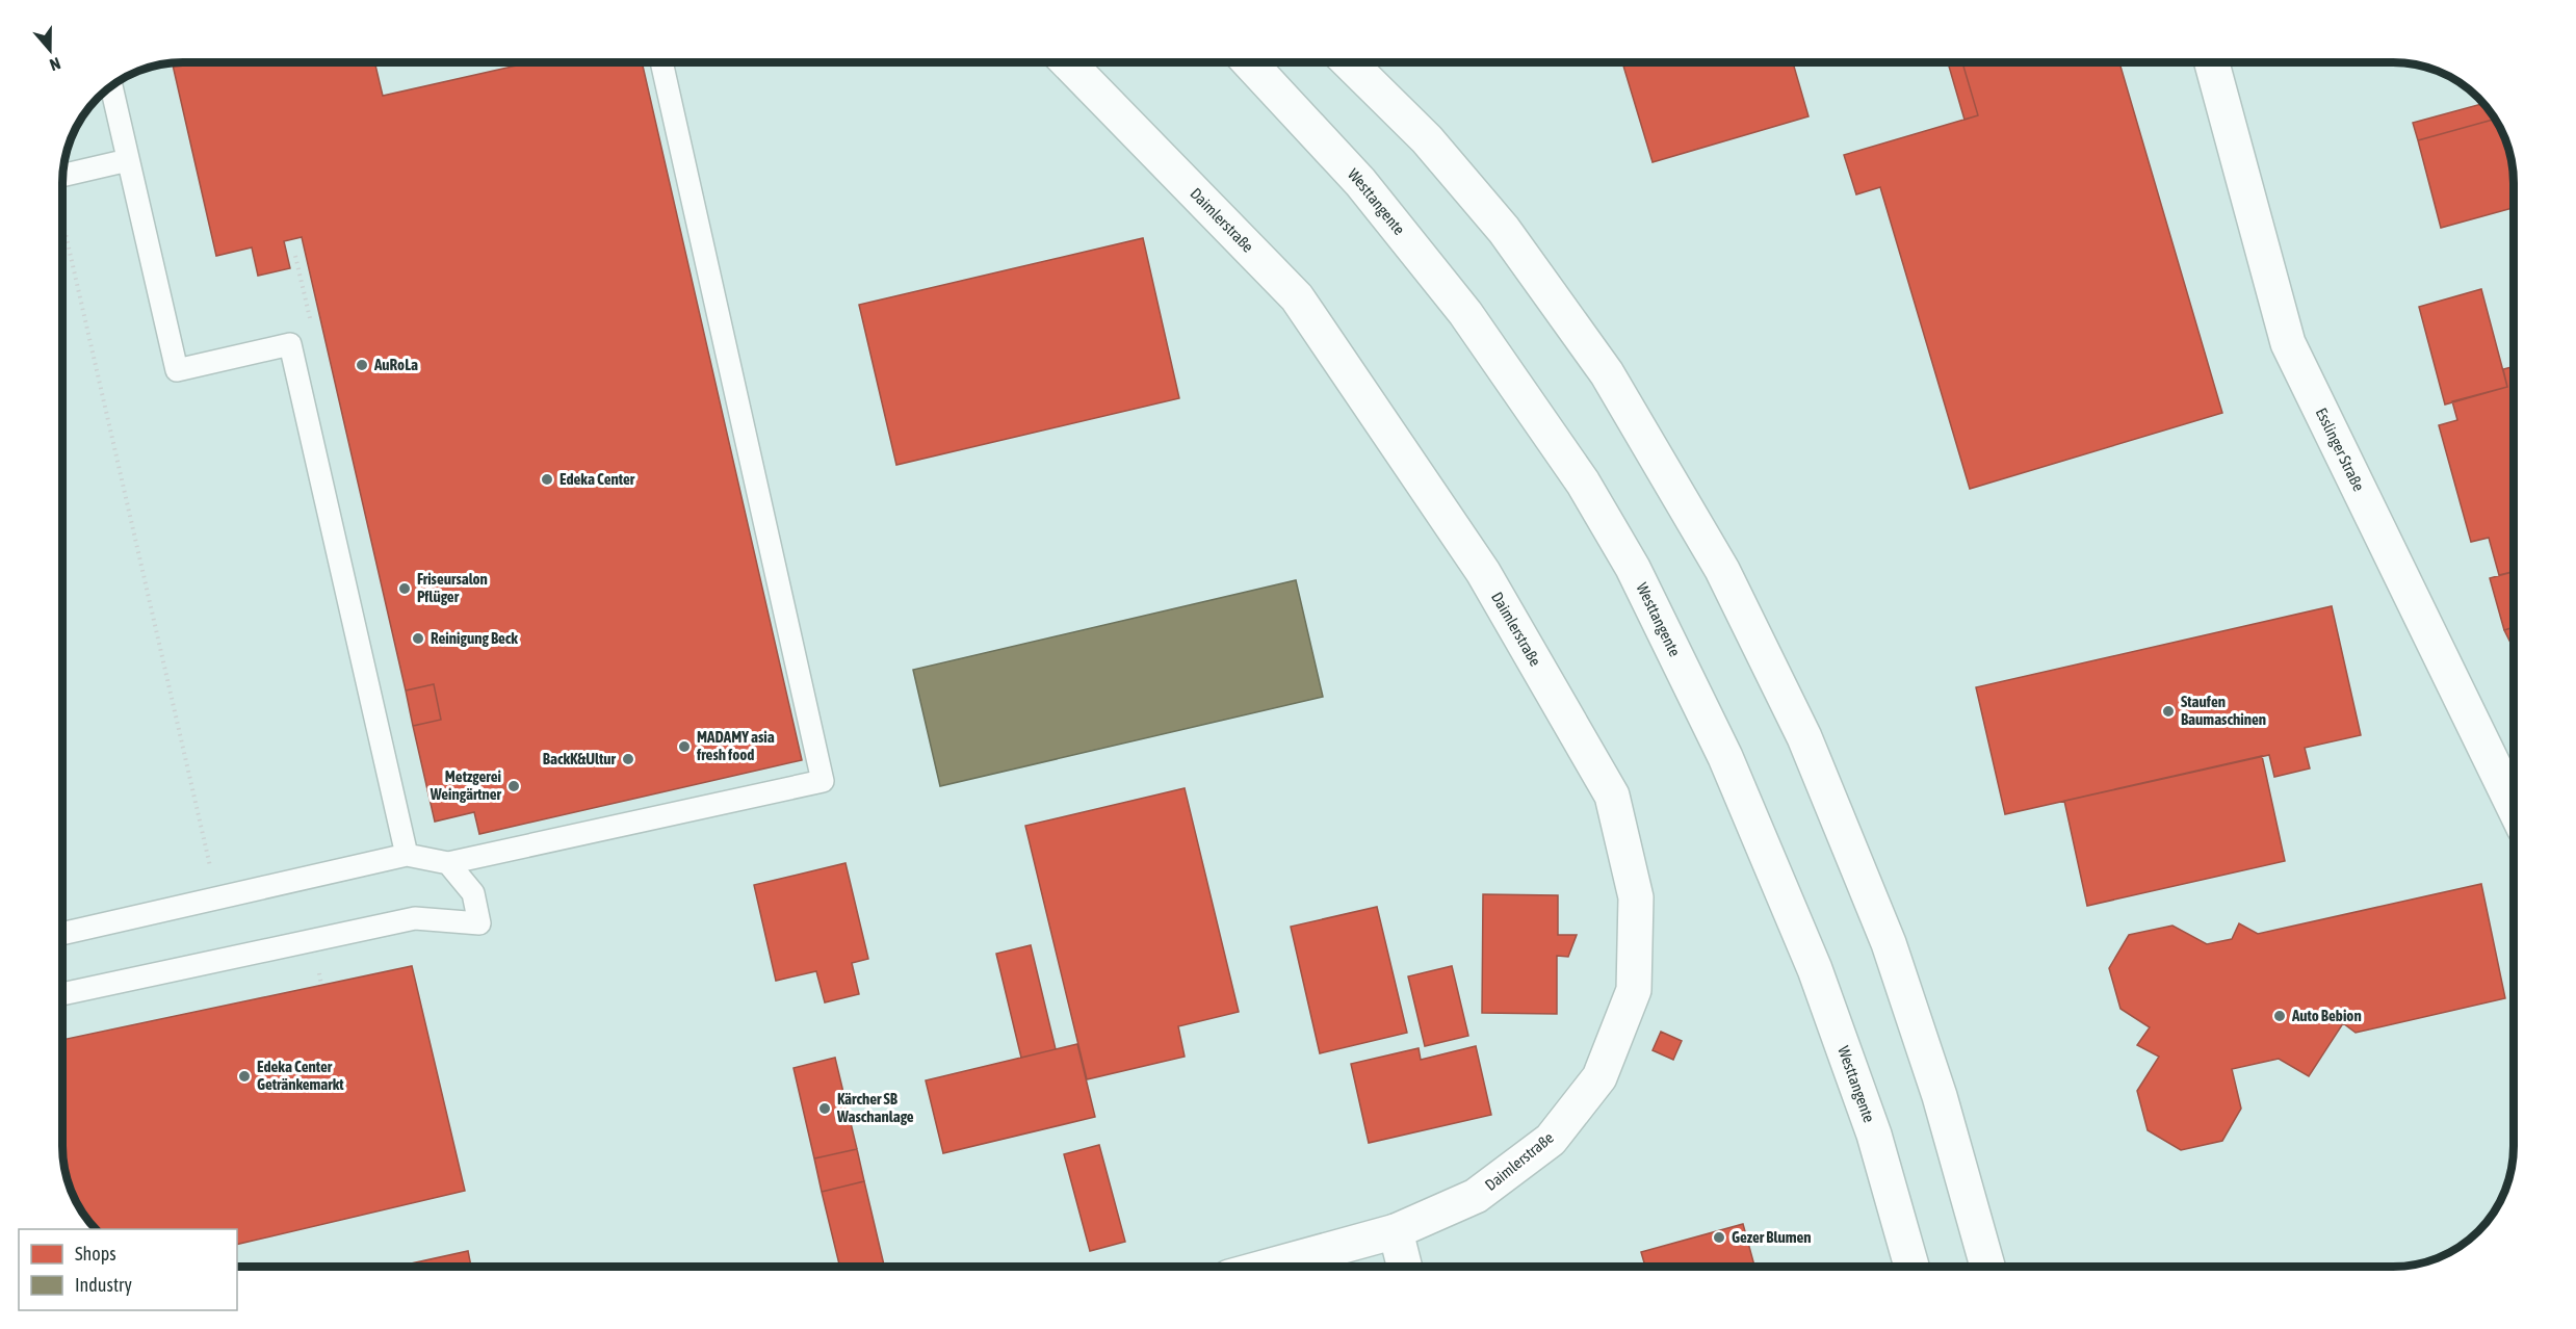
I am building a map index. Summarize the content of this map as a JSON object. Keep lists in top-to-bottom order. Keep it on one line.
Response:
{"streets":{"main road":["Westtangente","Daimlerstraße","Esslinger Straße"]},"places":["AuRoLa","Edeka Center","Friseursalon Pflüger","Reinigung Beck","Staufen Baumaschinen","MADAMY asia fresh food","BackK&Ultur","Metzgerei Weingärtner","Auto Bebion","Edeka Center Getränkemarkt","Kärcher SB Waschanlage","Gezer Blumen"],"legend":["Shops","Industry"],"north":"bottom"}
